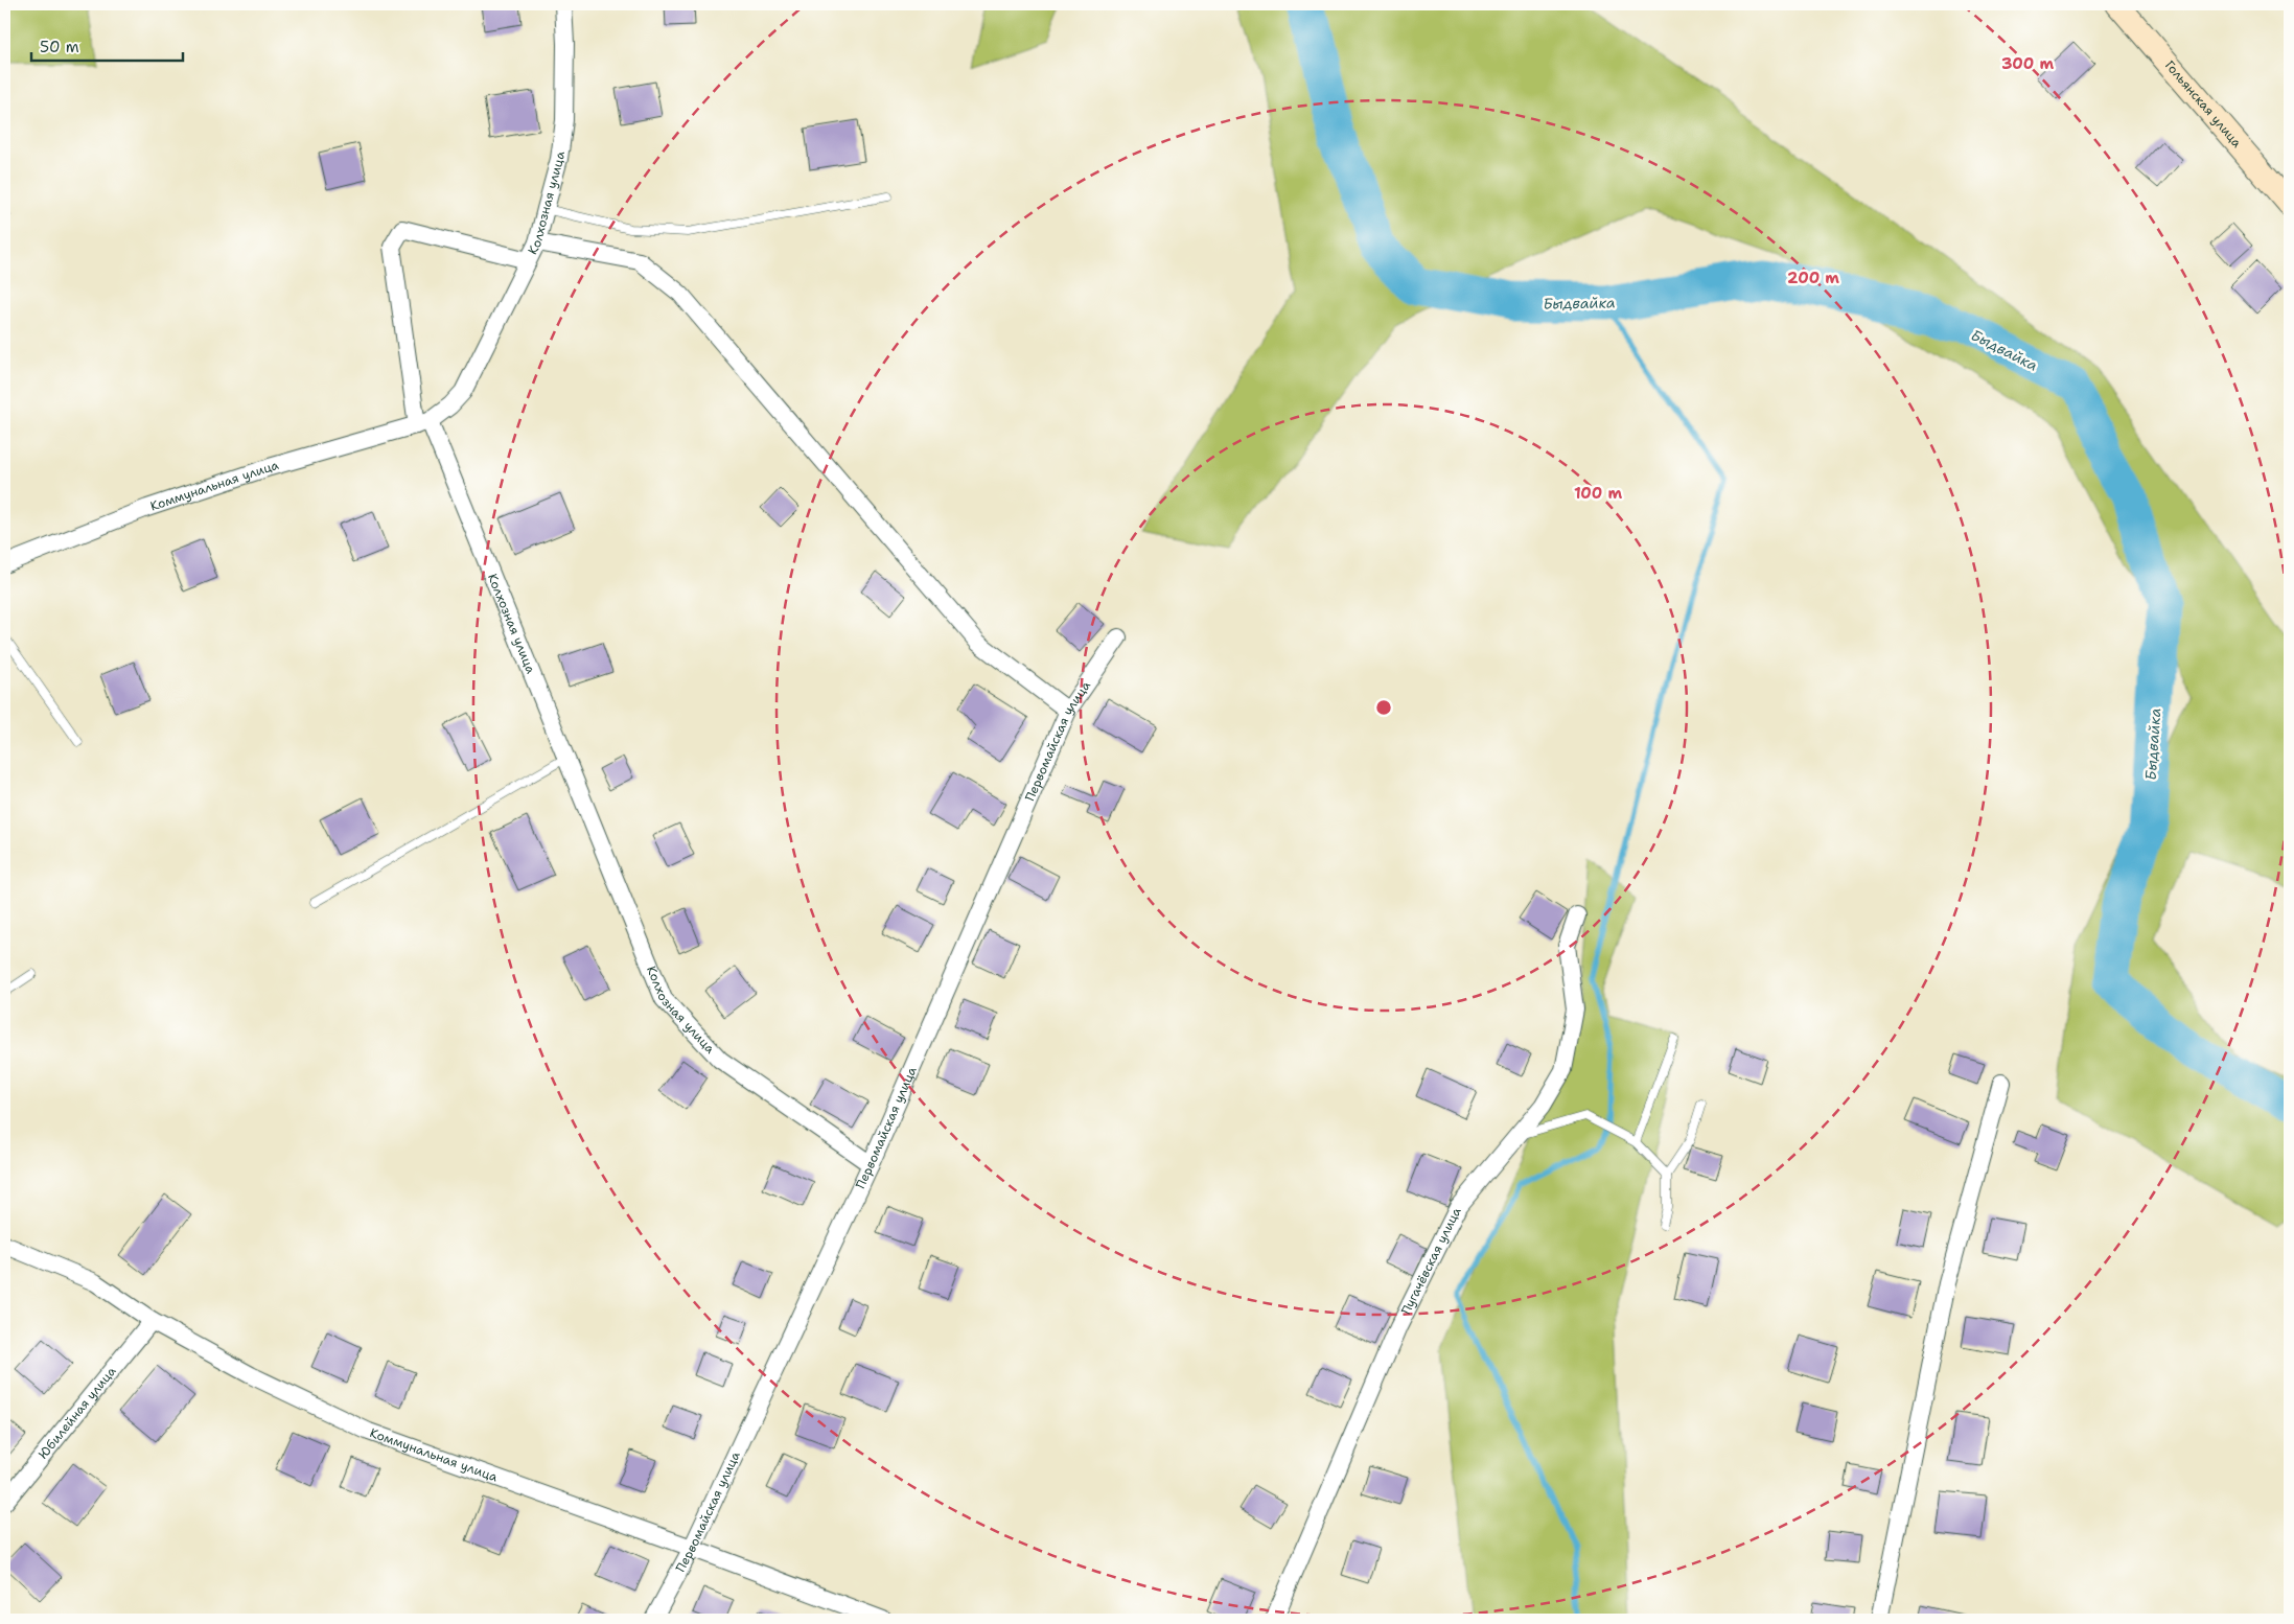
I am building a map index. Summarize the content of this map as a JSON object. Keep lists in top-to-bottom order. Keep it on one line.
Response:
{"streets":{"main road":["Гольянская улица"],"street":["Колхозная улица","Коммунальная улица","Первомайская улица","Пугачёвская улица","Юбилейная улица"]},"crossings":[["Колхозная улица","Коммунальная улица"],["Колхозная улица","Первомайская улица"],["Коммунальная улица","Первомайская улица"],["Коммунальная улица","Юбилейная улица"]],"water":["Быдвайка"],"scale_bar":"50 m","rings":["300 m","200 m","100 m"]}
